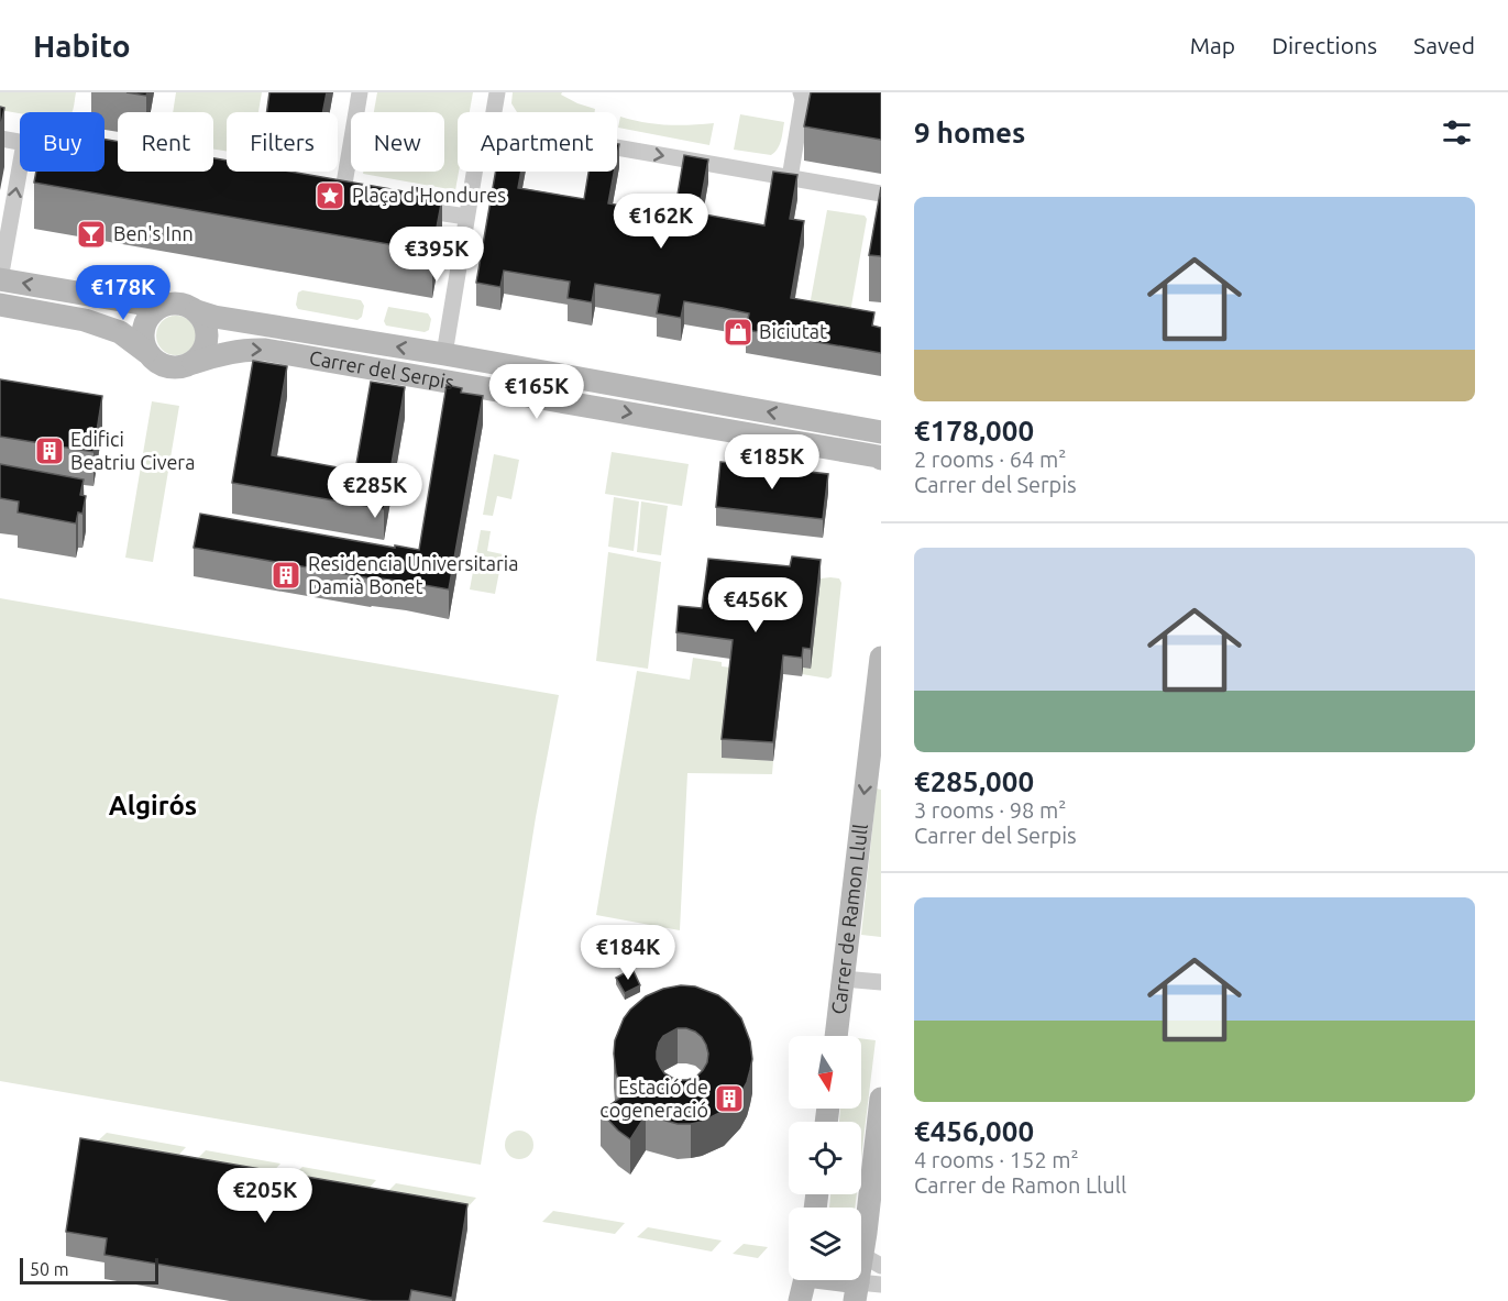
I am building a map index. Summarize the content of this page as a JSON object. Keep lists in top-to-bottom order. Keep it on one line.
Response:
{"streets":{"street":["Carrer del Serpis","Carrer de Ramon Llull"]},"one_way":["Carrer de Ramon Llull"],"districts":["Algirós"],"places":{"place":["Plaça d'Hondures"],"bar":["Ben's Inn"],"shop":["Biciutat"],"building":["Edifici Beatriu Civera","Residencia Universitaria Damià Bonet","Estació de cogeneració"]},"scale_bar":"50 m","north":"bottom","page":{"header":"Habito","nav":["Map","Directions","Saved"],"heading":"9 homes","chip":["Buy","Rent","Filters","New","Apartment"],"list":[{"name":"€178,000","note":"2 rooms · 64 m² · Carrer del Serpis"},{"name":"€285,000","note":"3 rooms · 98 m² · Carrer del Serpis"},{"name":"€456,000","note":"4 rooms · 152 m² · Carrer de Ramon Llull"}],"price":["€162K","€395K","€178K","€165K","€185K","€285K","€456K","€184K","€205K"],"scale":"50 m"}}
